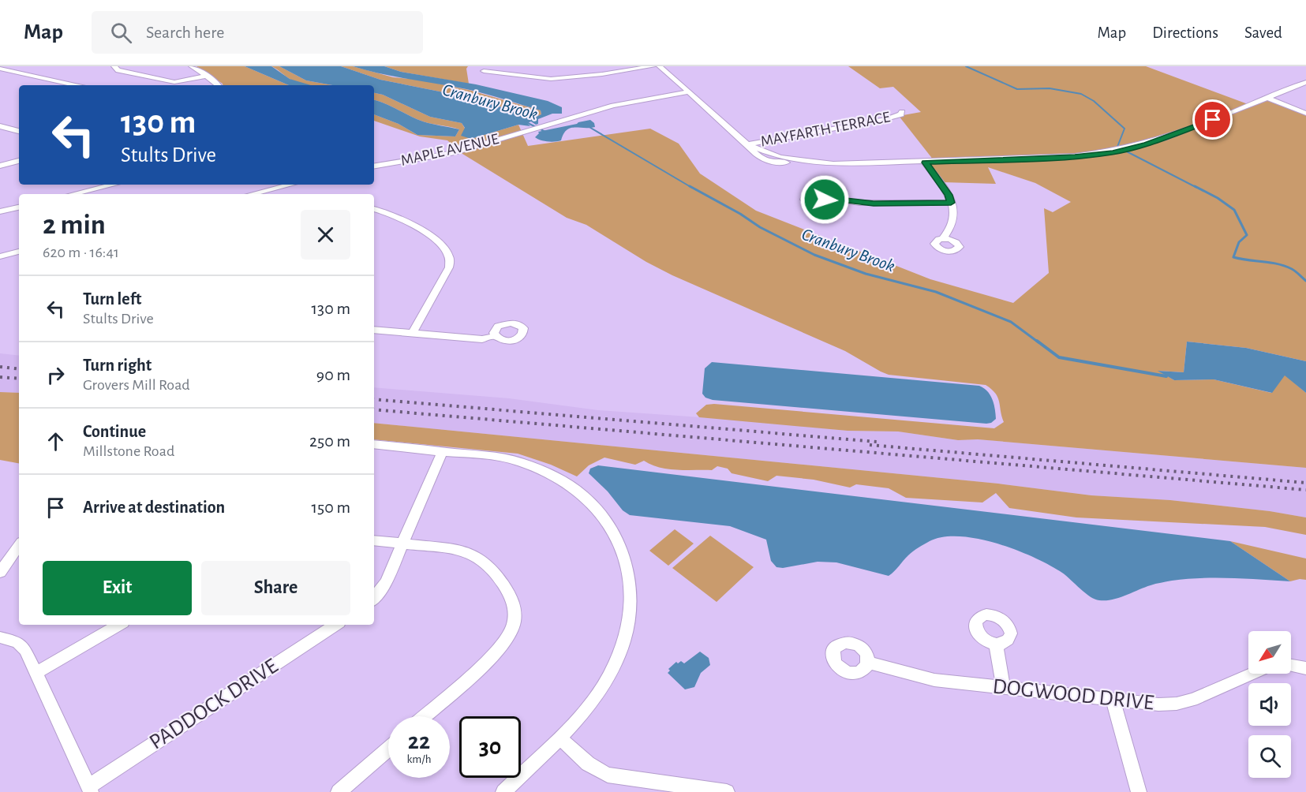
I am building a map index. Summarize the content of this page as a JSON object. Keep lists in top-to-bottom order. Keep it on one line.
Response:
{"streets":{"street":["MAYFARTH TERRACE","MAPLE AVENUE","DOGWOOD DRIVE","PADDOCK DRIVE"]},"water":["Cranbury Brook"],"north":"bottom left","page":{"header":"Map","search":"Search here","nav":["Map","Directions","Saved"],"turn":["130 m","Stults Drive"],"heading":["2 min","620 m · 16:41"],"list":[{"name":"Turn left","note":"Stults Drive","value":"130 m"},{"name":"Turn right","note":"Grovers Mill Road","value":"90 m"},{"name":"Continue","note":"Millstone Road","value":"250 m"},{"name":"Arrive at destination","value":"150 m"}],"buttons":["Exit","Share"],"speed":"22 km/h","limit":"30"}}
